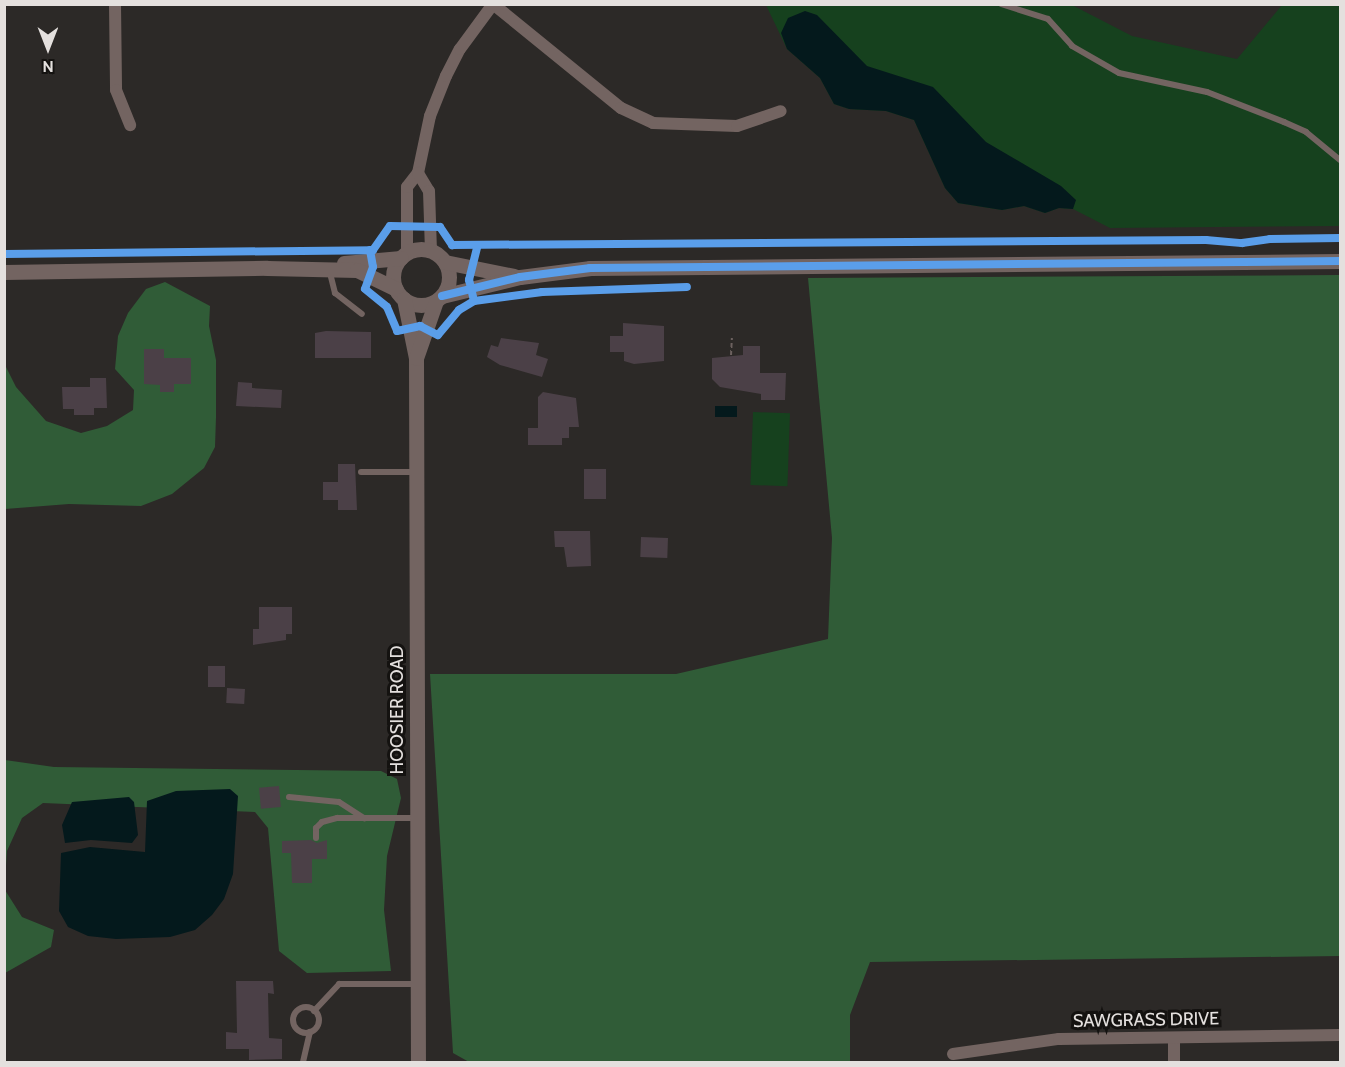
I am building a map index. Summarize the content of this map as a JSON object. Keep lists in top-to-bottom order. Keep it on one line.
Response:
{"streets":{"street":["HOOSIER ROAD","SAWGRASS DRIVE"]},"north":"bottom"}
